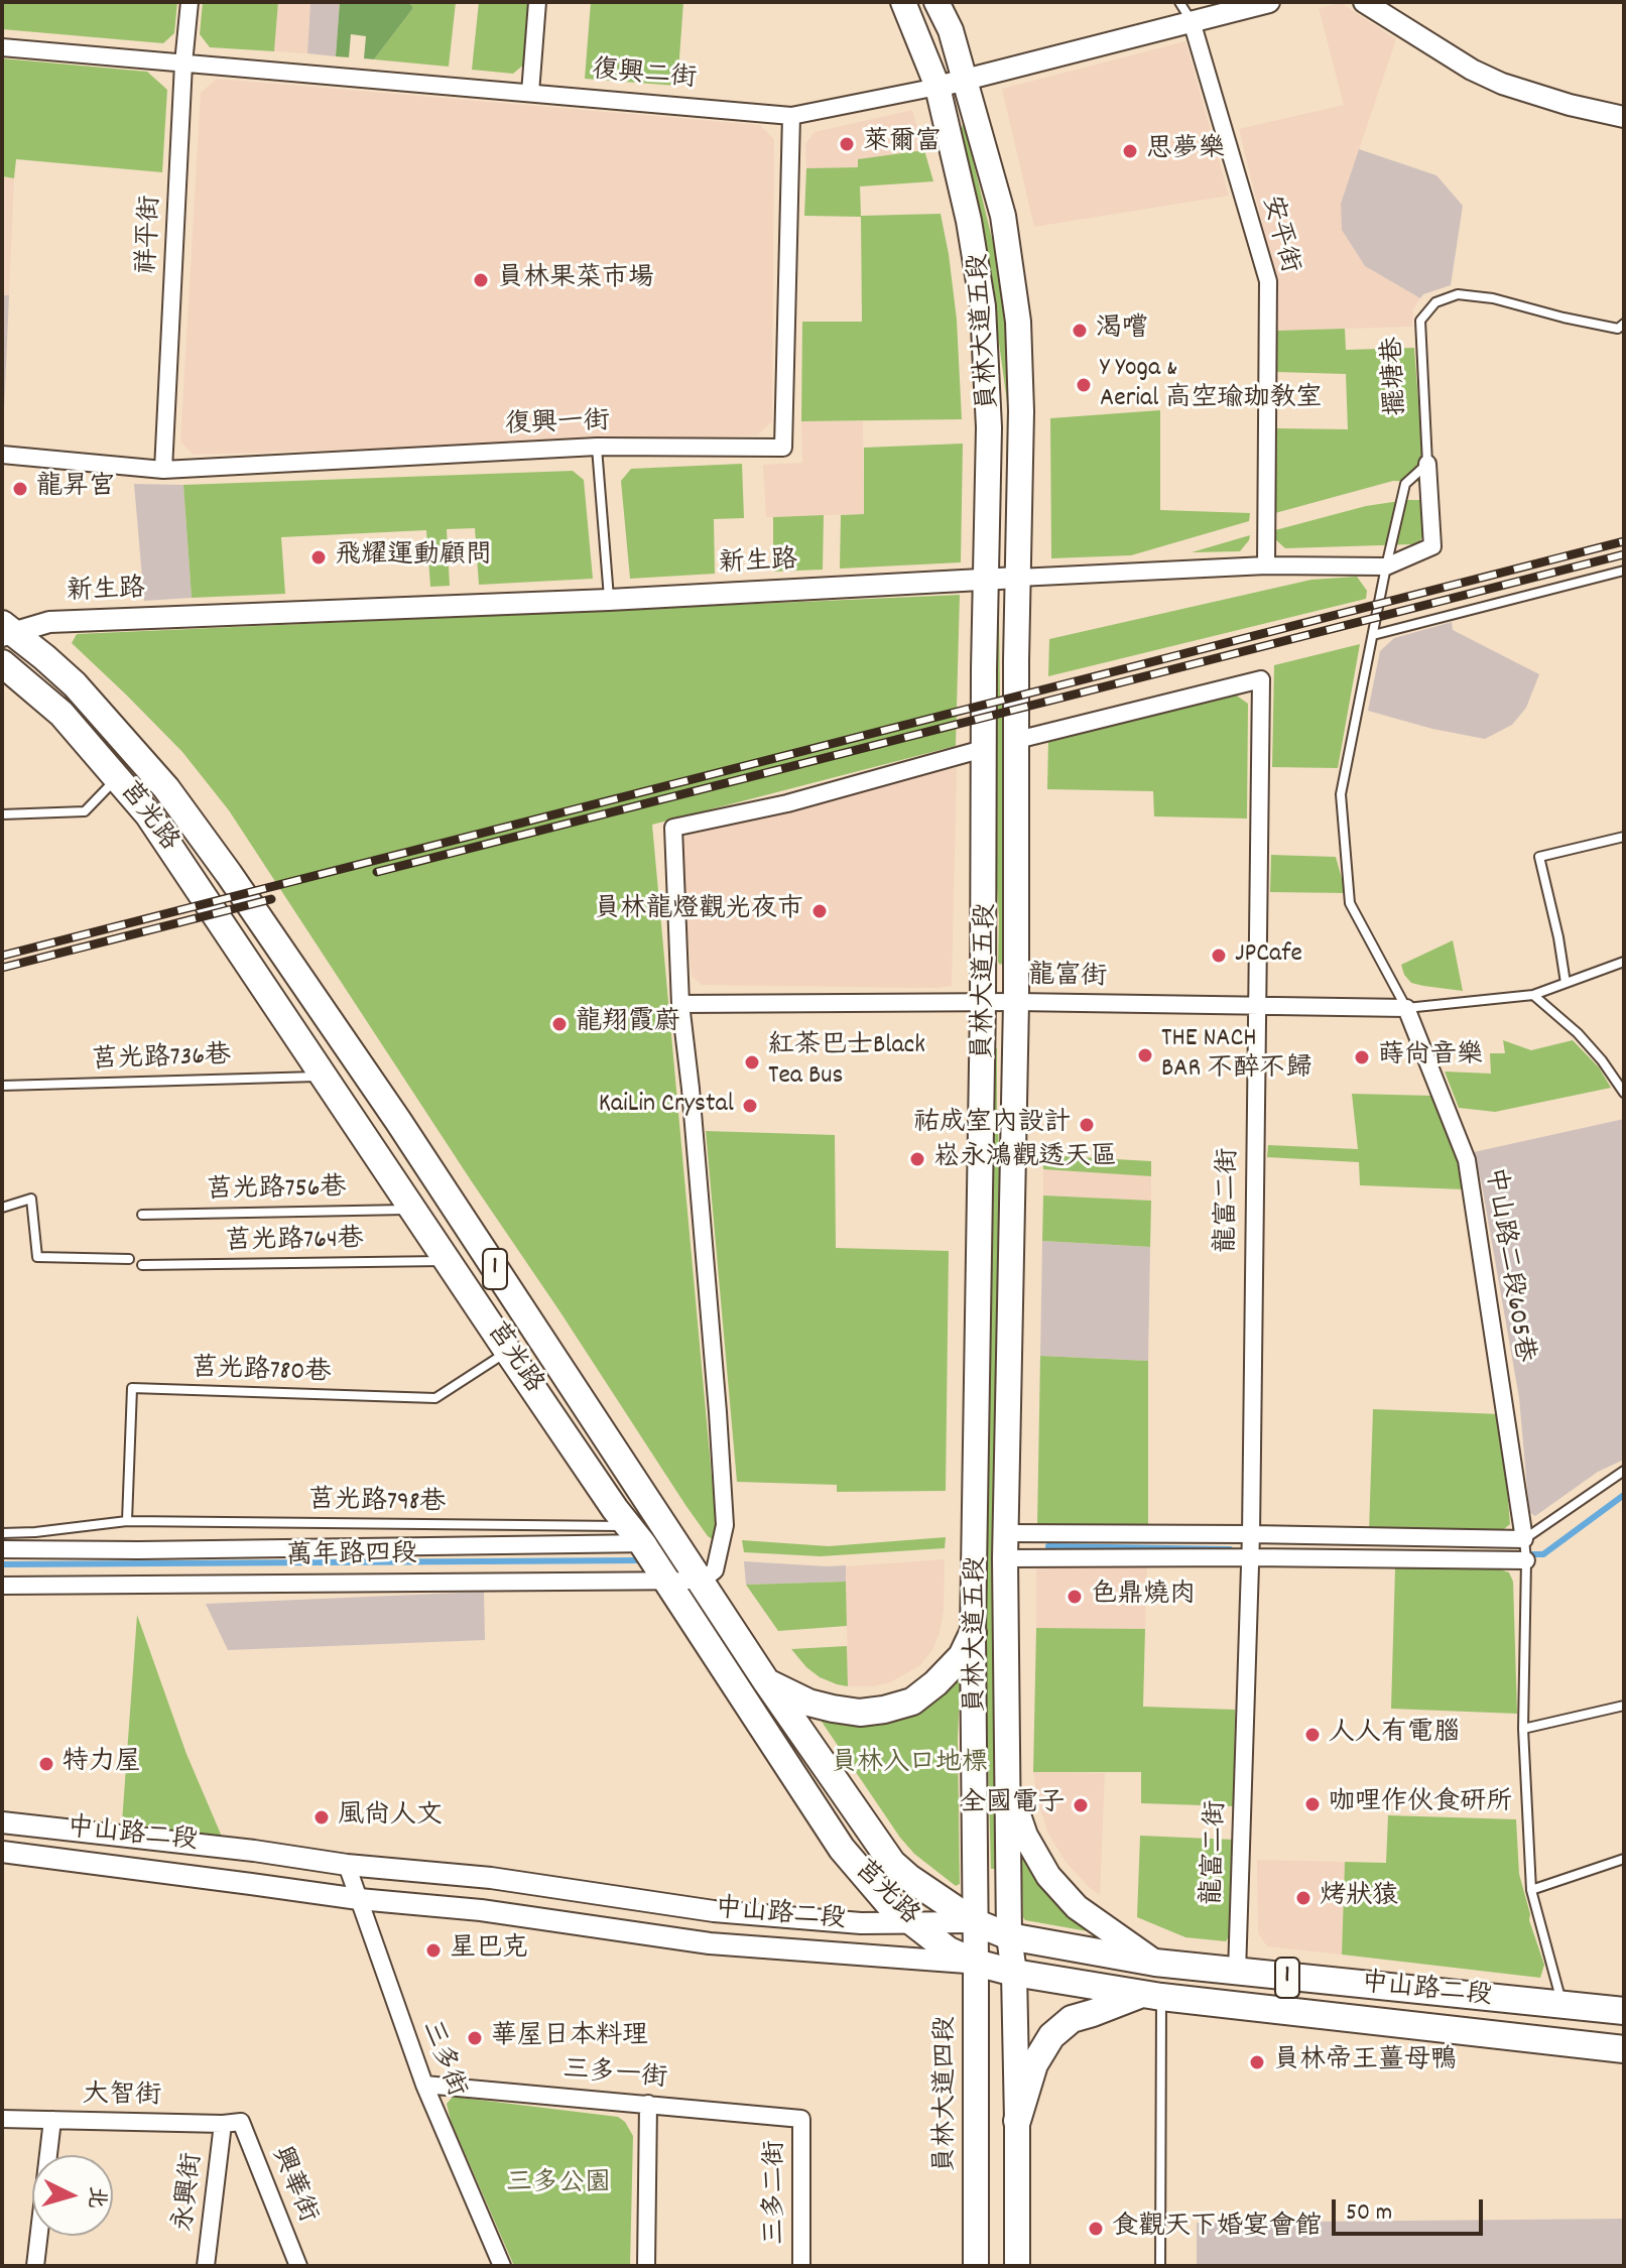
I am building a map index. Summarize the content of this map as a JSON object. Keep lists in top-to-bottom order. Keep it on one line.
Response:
{"streets":{"main road":["員林大道五段","莒光路","1","中山路二段","員林大道四段"],"street":["復興二街","祥平街","安平街","復興一街","新生路","龍富街","龍富二街","中山路二段605巷","萬年路四段","三多街","三多一街","大智街","興華街","永興街","三多二街"],"lane":["擺塘巷","莒光路736巷","莒光路756巷","莒光路764巷","莒光路780巷","莒光路798巷"]},"crossings":[["復興二街","祥平街"],["復興二街","安平街"],["復興二街","員林大道五段"],["復興二街","復興一街"],["祥平街","復興一街"],["安平街","新生路"],["員林大道五段","新生路"],["員林大道五段","莒光路"],["員林大道五段","龍富街"],["員林大道五段","龍富二街"],["員林大道五段","中山路二段"],["員林大道五段","員林大道四段"],["擺塘巷","新生路"],["新生路","莒光路"],["莒光路","莒光路736巷"],["莒光路","莒光路756巷"],["莒光路","莒光路764巷"],["莒光路","莒光路780巷"],["莒光路","莒光路798巷"],["莒光路","萬年路四段"],["莒光路","中山路二段"],["莒光路","員林大道四段"],["龍富街","龍富二街"],["龍富街","中山路二段605巷"],["龍富二街","中山路二段"],["莒光路780巷","莒光路798巷"],["莒光路798巷","萬年路四段"],["中山路二段","三多街"],["中山路二段","員林大道四段"],["三多街","三多一街"],["三多一街","三多二街"],["大智街","興華街"],["大智街","永興街"]],"parks":["員林入口地標","三多公園"],"places":["萊爾富","思夢樂","員林果菜市場","渴嚐","Y Yoga & Aerial 高空瑜珈教室","龍昇宮","飛耀運動顧問","員林龍燈觀光夜市","JPCafe","龍翔霞蔚","THE NACH BAR 不醉不歸","蒔尚音樂","紅茶巴士Black Tea Bus","KaiLin Crystal","祐成室內設計","崧永鴻觀透天區","色鼎燒肉","人人有電腦","特力屋","咖哩作伙食研所","全國電子","風尚人文","烤狀猿","星巴克","華屋日本料理","員林帝王薑母鴨","食觀天下婚宴會館"],"scale_bar":"50 m","north":"right"}
